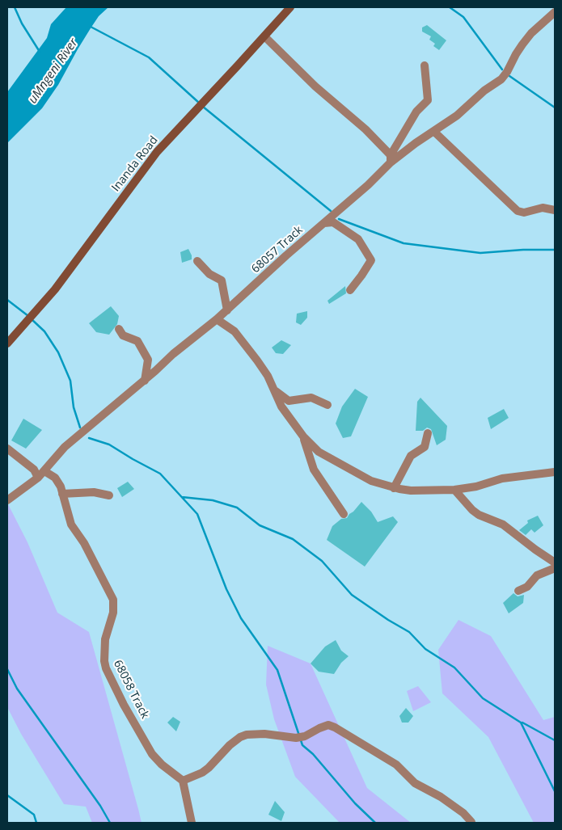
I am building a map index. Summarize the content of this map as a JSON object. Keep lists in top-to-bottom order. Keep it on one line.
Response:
{"streets":{"street":["Inanda Road","68057 Track","68058 Track"]},"crossings":[["68057 Track","68058 Track"]],"water":["uMngeni River"]}
